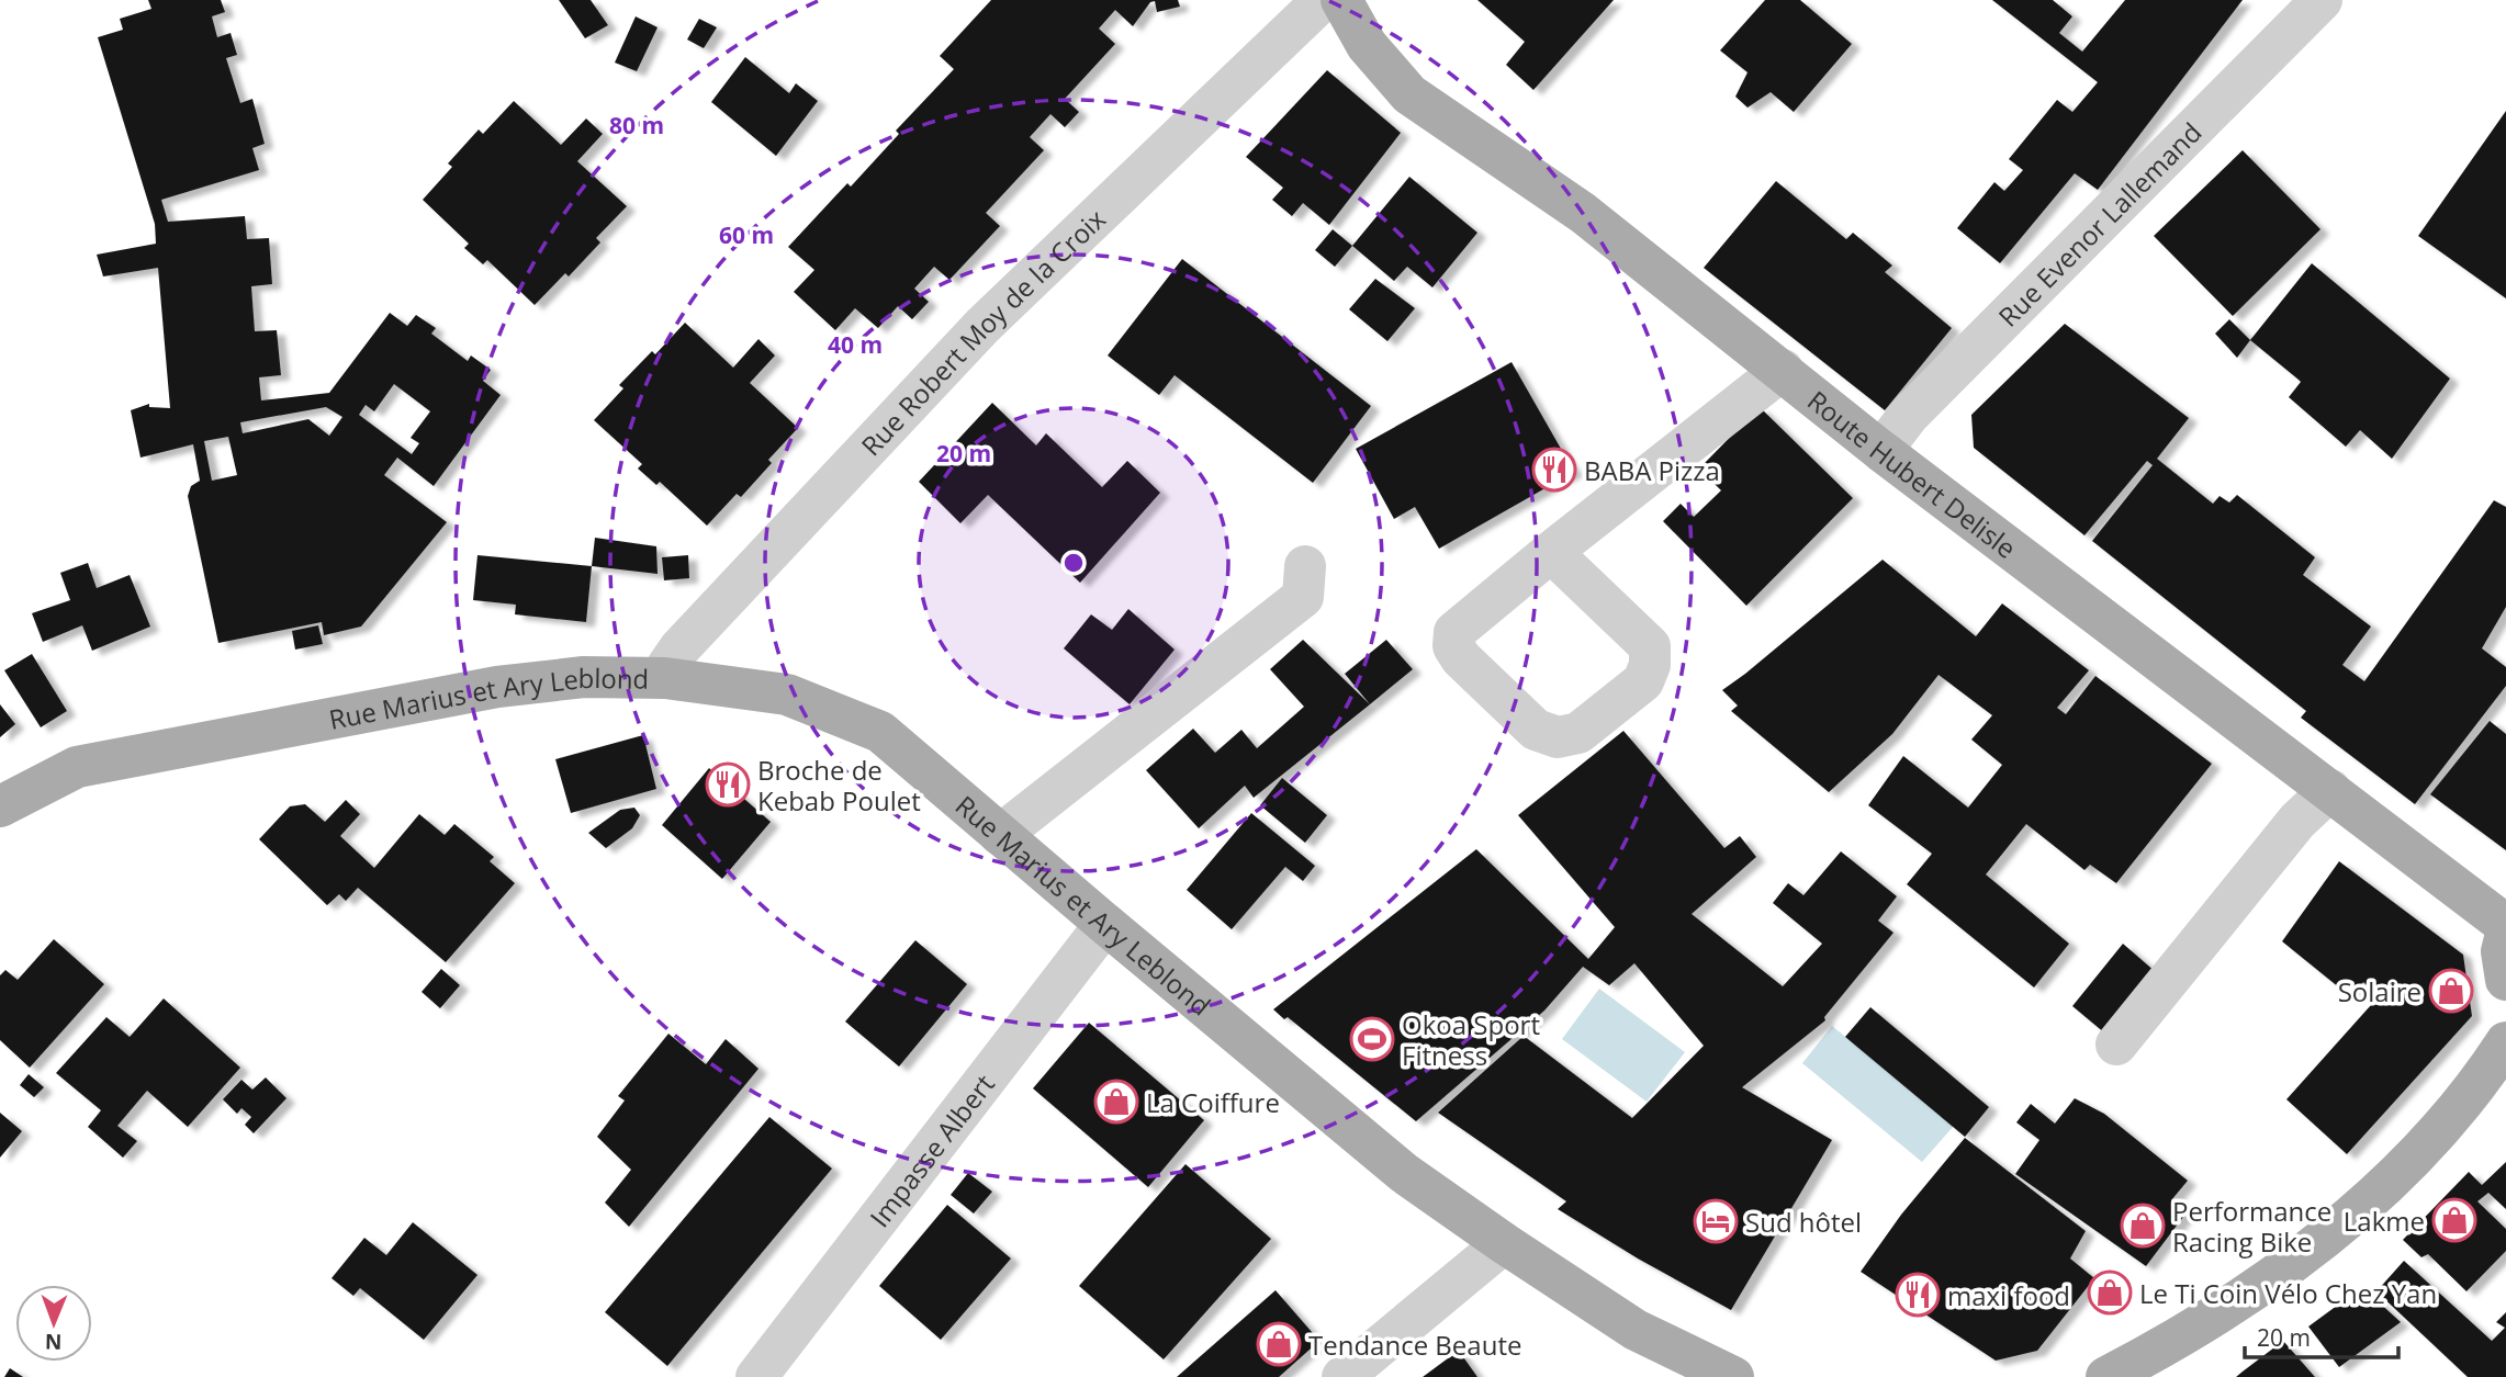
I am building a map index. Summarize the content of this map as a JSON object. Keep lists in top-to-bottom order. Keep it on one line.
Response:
{"streets":{"main road":["Route Hubert Delisle","Rue Marius et Ary Leblond"],"street":["Rue Evenor Lallemand","Rue Robert Moy de la Croix","Impasse Albert"]},"crossings":[["Rue Evenor Lallemand","Route Hubert Delisle"],["Rue Robert Moy de la Croix","Rue Marius et Ary Leblond"],["Rue Marius et Ary Leblond","Impasse Albert"]],"places":{"restaurant":["BABA Pizza","Broche de Kebab Poulet","maxi food"],"shop":["Solaire","La Coiffure","Lakme","Performance Racing Bike","Le Ti Coin Vélo Chez Yan","Tendance Beaute"],"sports":["Okoa Sport Fitness"],"hotel":["Sud hôtel"]},"scale_bar":"20 m","north":"bottom","rings":["80 m","60 m","40 m","20 m"]}
